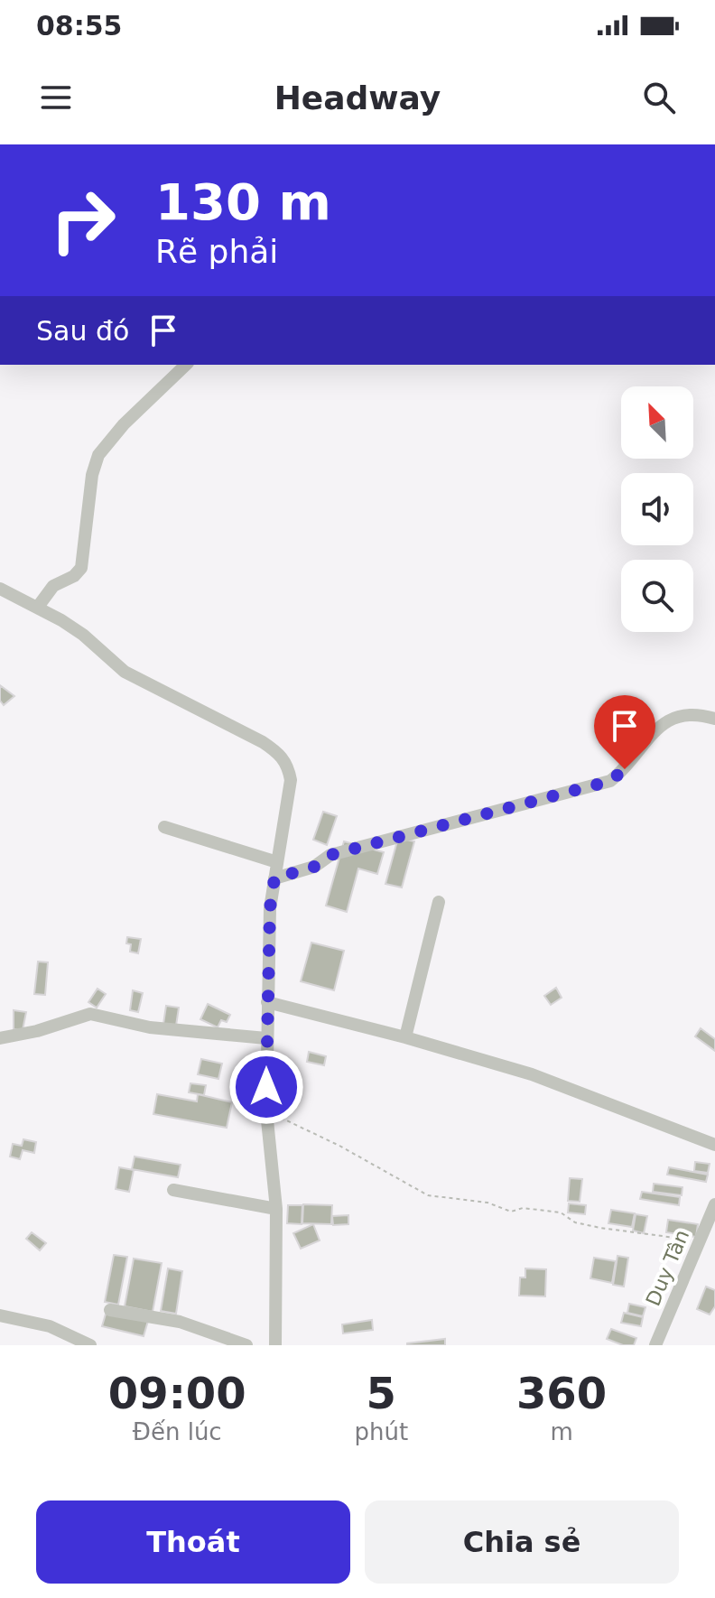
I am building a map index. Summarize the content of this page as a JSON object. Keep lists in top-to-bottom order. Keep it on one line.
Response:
{"streets":{"street":["Duy Tân"]},"north":"top left","page":{"status":"08:55","header":"Headway","turn":["130 m","Rẽ phải"],"then":"Sau đó","eta":["09:00","Đến lúc","5","phút","360","m"],"buttons":["Thoát","Chia sẻ"]}}
